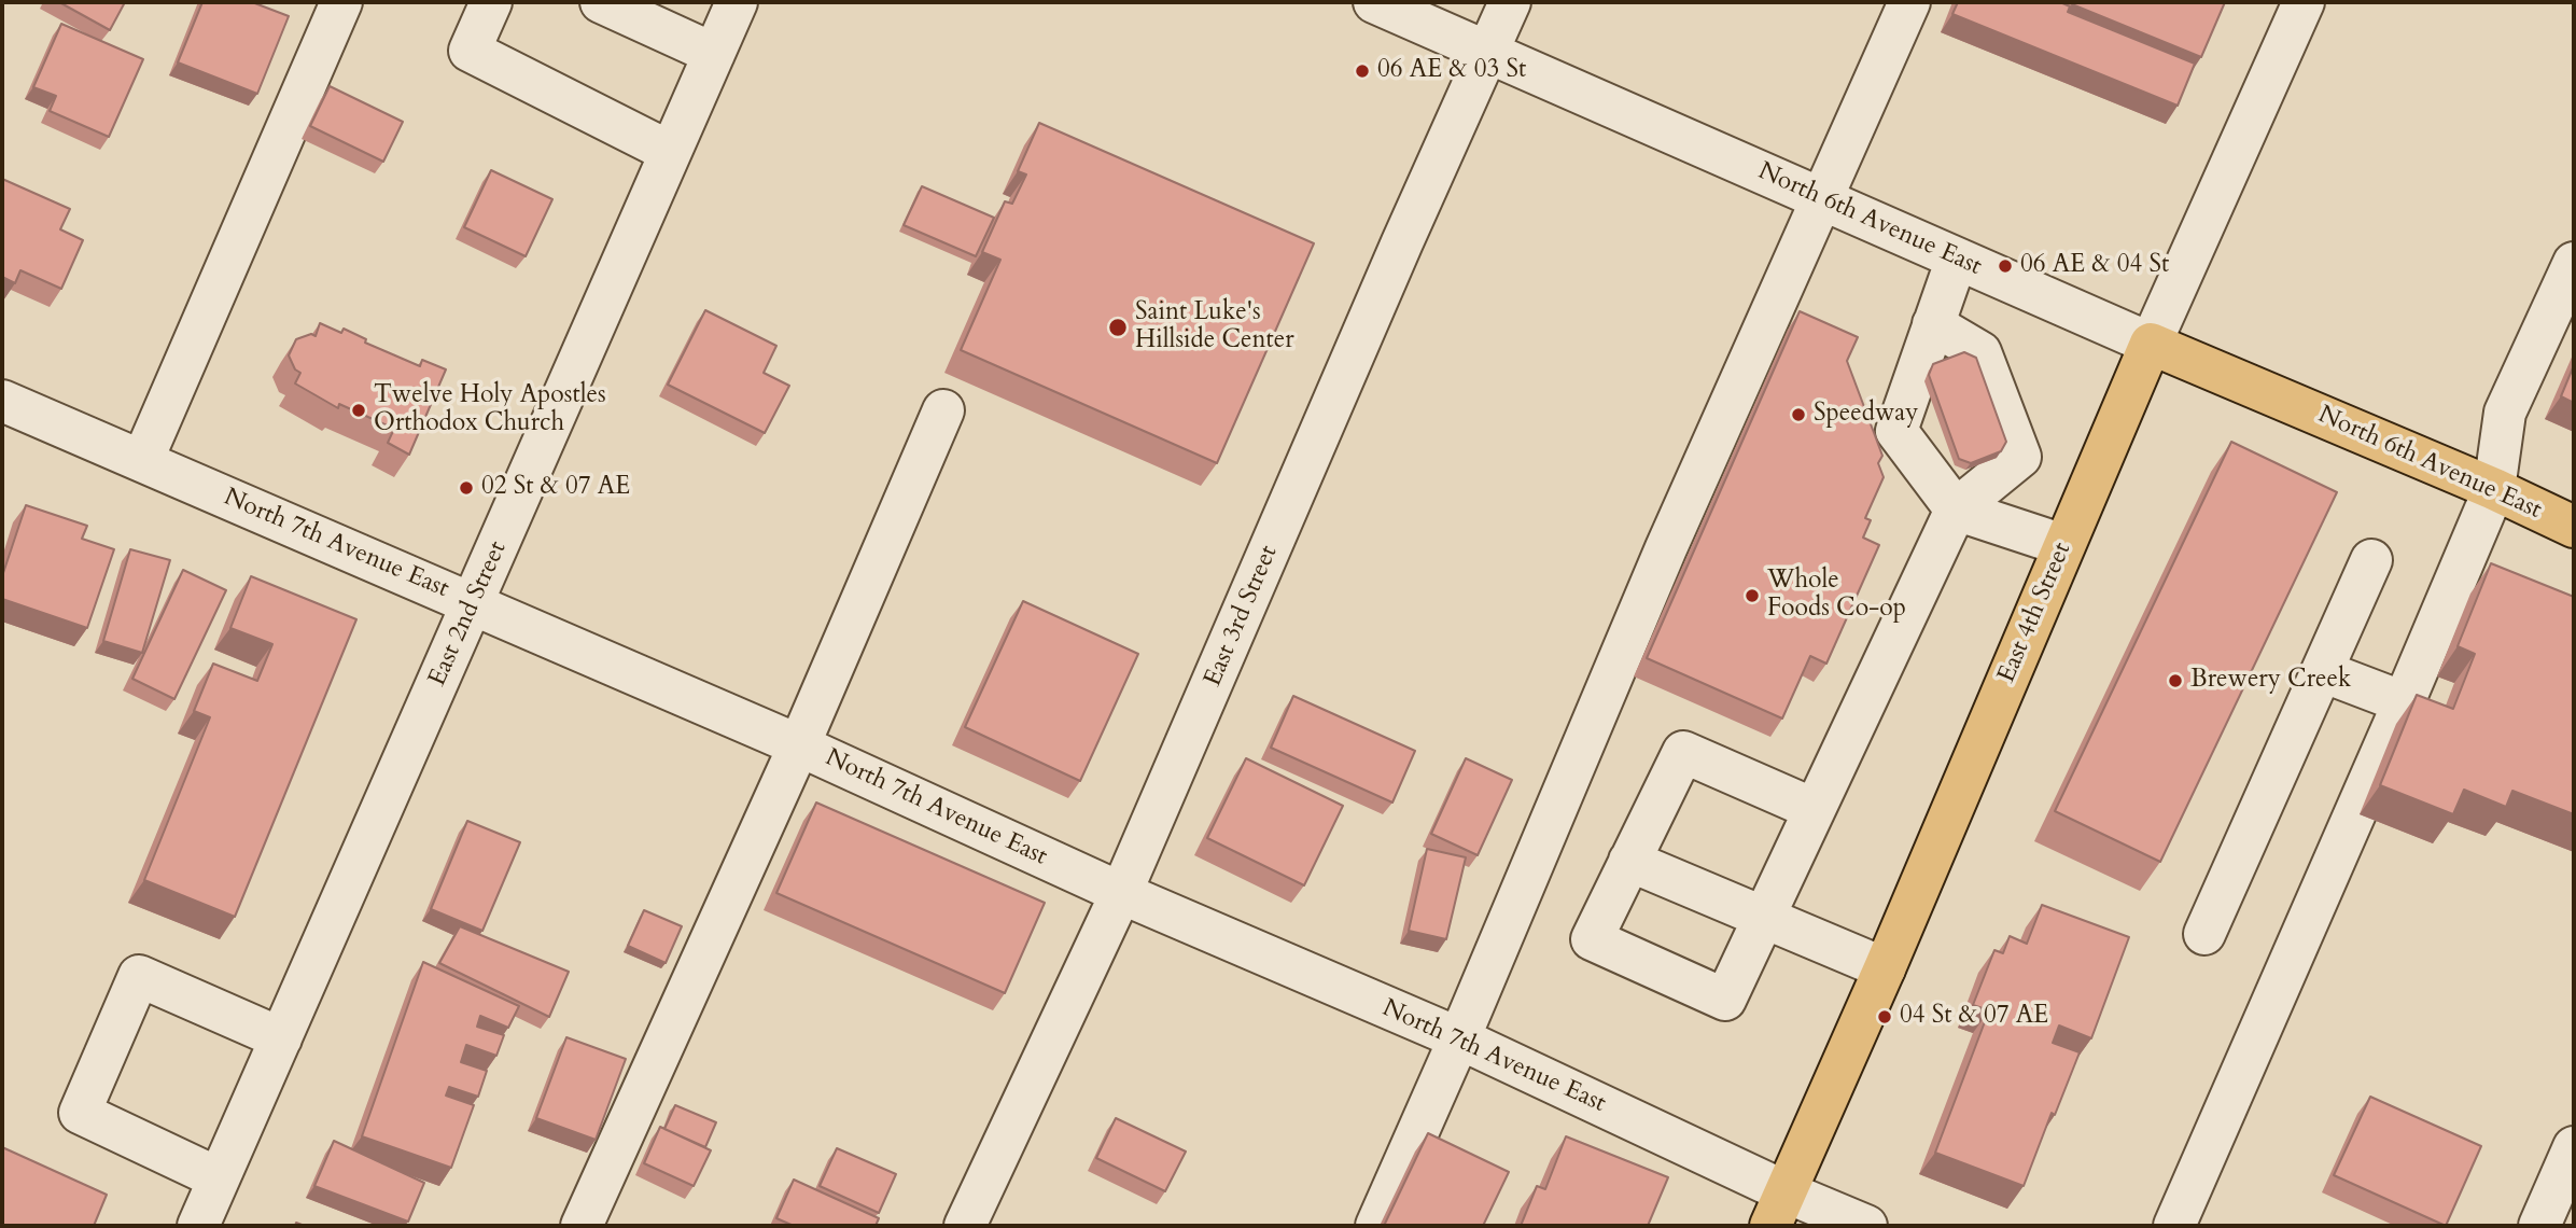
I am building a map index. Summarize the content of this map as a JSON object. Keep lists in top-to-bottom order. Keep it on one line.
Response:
{"streets":{"main road":["North 6th Avenue East","East 4th Street"],"street":["North 7th Avenue East","East 2nd Street","East 3rd Street"]},"crossings":[["North 6th Avenue East","East 4th Street"],["North 6th Avenue East","East 3rd Street"],["North 7th Avenue East","East 4th Street"],["North 7th Avenue East","East 2nd Street"],["North 7th Avenue East","East 3rd Street"]],"places":["06 AE & 03 St","06 AE & 04 St","Saint Luke's Hillside Center","Twelve Holy Apostles Orthodox Church","Speedway","02 St & 07 AE","Whole Foods Co-op","Brewery Creek","04 St & 07 AE"]}
